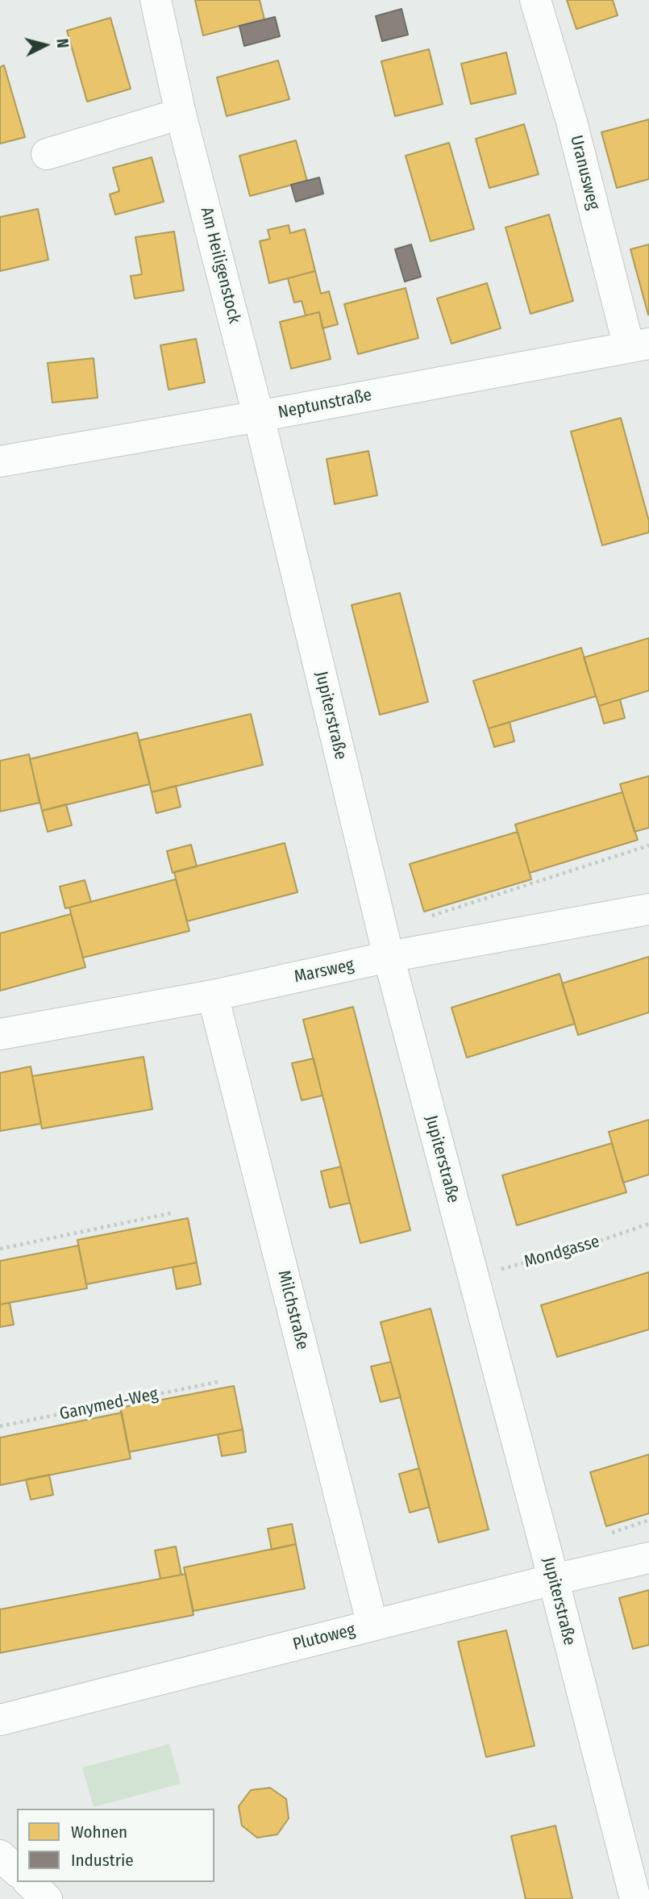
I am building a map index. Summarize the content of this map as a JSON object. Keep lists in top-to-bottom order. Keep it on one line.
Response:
{"streets":{"street":["Uranusweg","Am Heiligenstock","Neptunstraße","Jupiterstraße","Marsweg","Milchstraße","Plutoweg"],"path":["Mondgasse","Ganymed-Weg"]},"crossings":[["Uranusweg","Neptunstraße"],["Am Heiligenstock","Neptunstraße"],["Am Heiligenstock","Jupiterstraße"],["Neptunstraße","Jupiterstraße"],["Jupiterstraße","Marsweg"],["Jupiterstraße","Mondgasse"],["Jupiterstraße","Plutoweg"],["Marsweg","Milchstraße"],["Milchstraße","Plutoweg"]],"legend":["Wohnen","Industrie"],"north":"right"}
